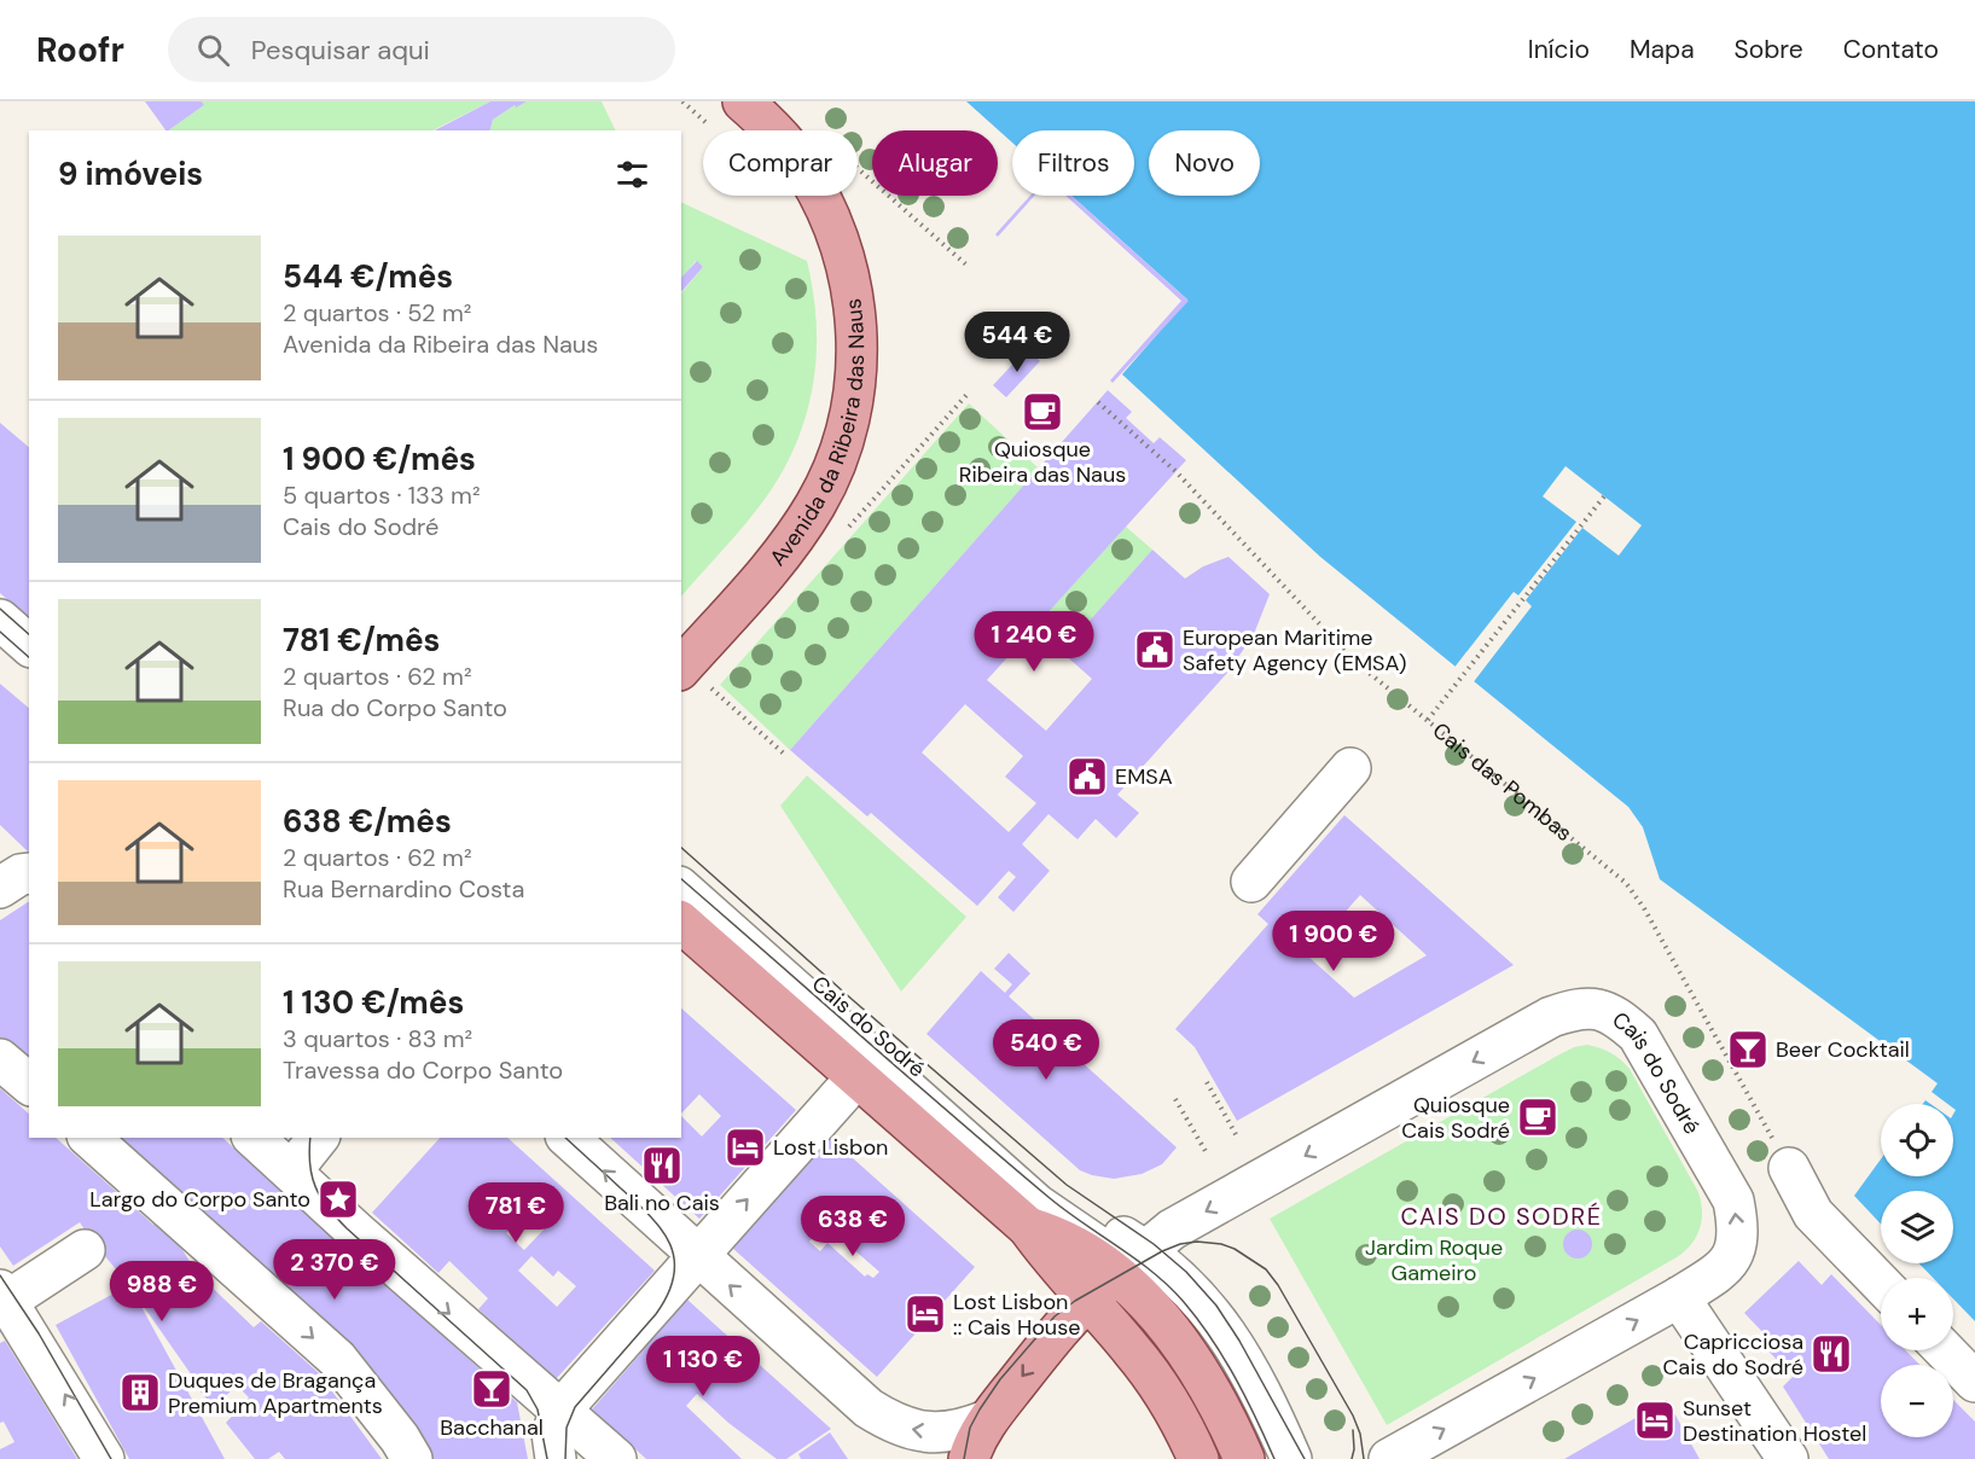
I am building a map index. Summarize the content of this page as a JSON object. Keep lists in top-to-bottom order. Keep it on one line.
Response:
{"streets":{"main road":["Avenida da Ribeira das Naus","Cais do Sodré"],"path":["Cais das Pombas"]},"districts":["CAIS DO SODRÉ"],"parks":["Jardim Roque Gameiro"],"places":{"cafe":["Quiosque Ribeira das Naus","Quiosque Cais Sodré"],"public building":["European Maritime Safety Agency (EMSA)","EMSA"],"bar":["Beer Cocktail","Bacchanal"],"hotel":["Lost Lisbon","Lost Lisbon :: Cais House","Sunset Destination Hostel"],"restaurant":["Bali no Cais","Capricciosa Cais do Sodré"],"place":["Largo do Corpo Santo"],"building":["Duques de Bragança Premium Apartments"]},"page":{"header":"Roofr","search":"Pesquisar aqui","nav":["Início","Mapa","Sobre","Contato"],"chip":["Comprar","Alugar","Filtros","Novo"],"heading":"9 imóveis","list":[{"name":"544 €/mês","note":"2 quartos · 52 m² · Avenida da Ribeira das Naus"},{"name":"1 900 €/mês","note":"5 quartos · 133 m² · Cais do Sodré"},{"name":"781 €/mês","note":"2 quartos · 62 m² · Rua do Corpo Santo"},{"name":"638 €/mês","note":"2 quartos · 62 m² · Rua Bernardino Costa"},{"name":"1 130 €/mês","note":"3 quartos · 83 m² · Travessa do Corpo Santo"}],"price":["544 €","1 240 €","1 900 €","540 €","781 €","638 €","2 370 €","988 €","1 130 €"],"map_buttons":["+","−"]}}
